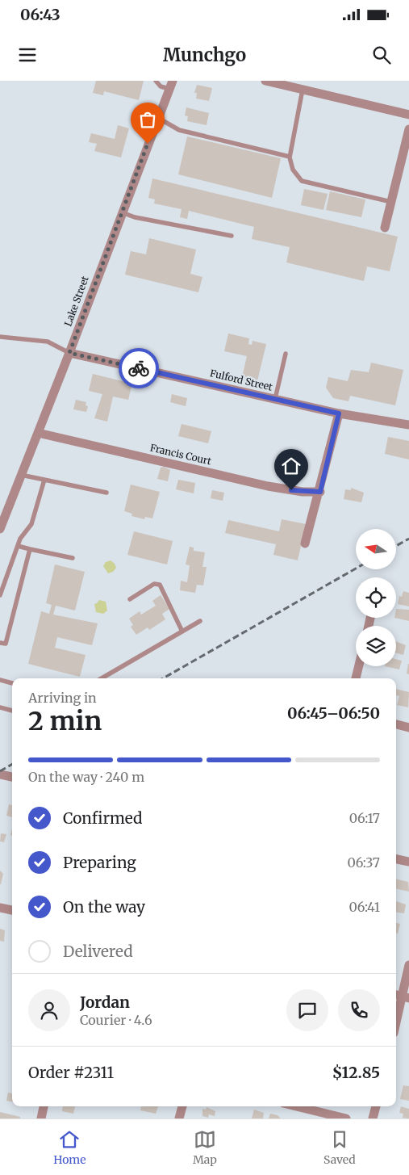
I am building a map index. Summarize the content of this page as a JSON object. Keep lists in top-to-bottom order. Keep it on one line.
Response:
{"streets":{"street":["Lake Street","Fulford Street","Francis Court"]},"crossings":[["Lake Street","Fulford Street"],["Lake Street","Francis Court"]],"north":"left","page":{"status":"06:43","header":"Munchgo","heading":["2 min","Arriving in","06:45–06:50"],"panel":["Jordan","Courier · 4.6","Order #2311","$12.85"],"bar":"On the way · 240 m","list":[["Confirmed","06:17"],["Preparing","06:37"],["On the way","06:41"],"Delivered"],"tabs":["Home","Map","Saved"]}}
